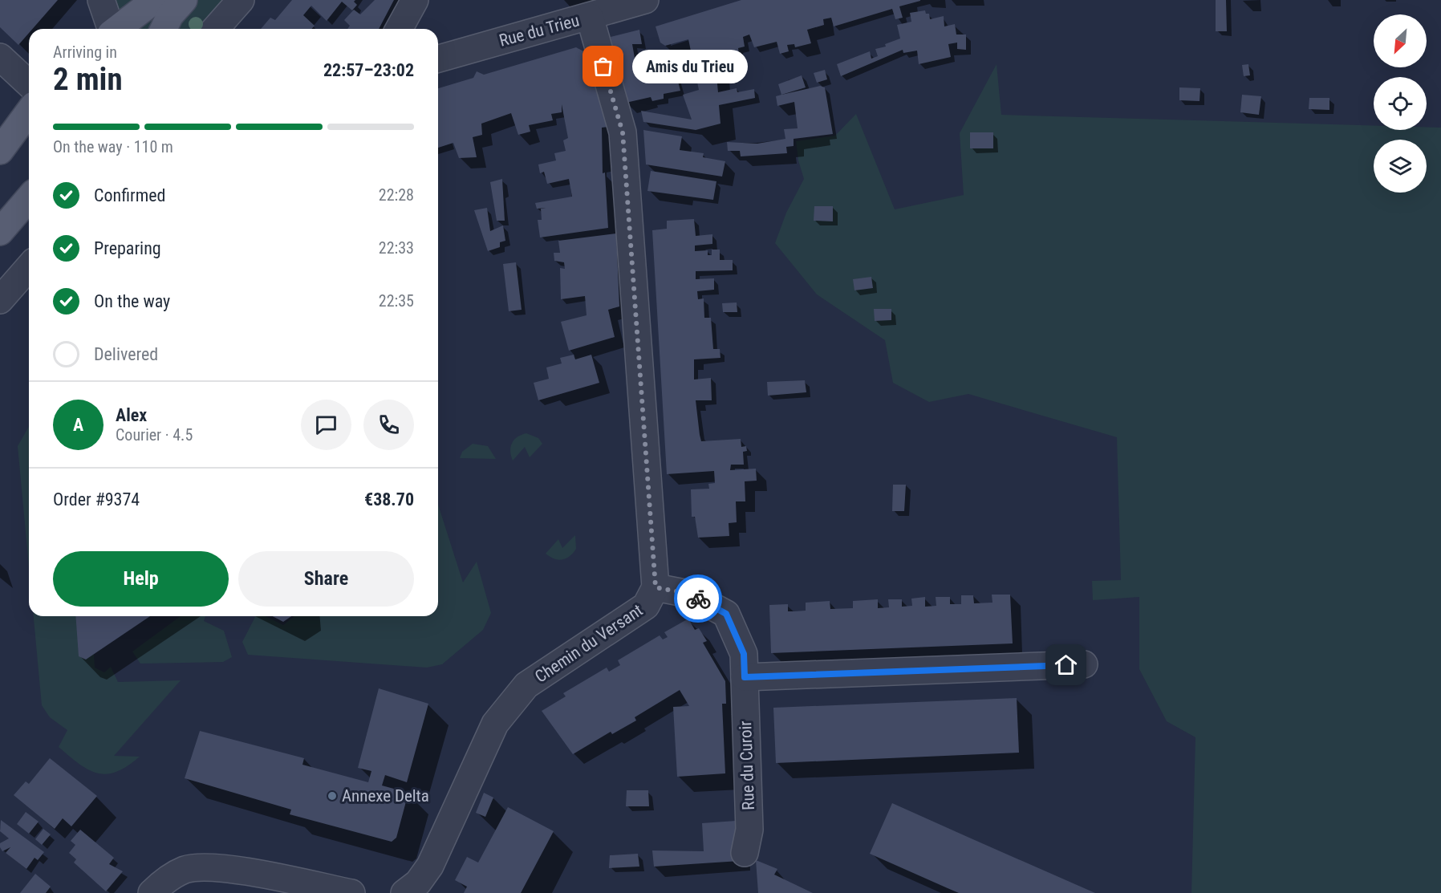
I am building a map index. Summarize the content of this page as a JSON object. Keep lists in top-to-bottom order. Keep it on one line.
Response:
{"streets":{"street":["Rue du Trieu","Chemin du Versant","Rue du Curoir"]},"crossings":[["Rue du Trieu","Chemin du Versant"],["Chemin du Versant","Rue du Curoir"]],"places":["Amis du Trieu","Annexe Delta"],"north":"bottom left","page":{"heading":["2 min","Arriving in","22:57–23:02"],"panel":["Alex","Courier · 4.5","Order #9374","€38.70"],"bubble":"Amis du Trieu","bar":"On the way · 110 m","list":[["Confirmed","22:28"],["Preparing","22:33"],["On the way","22:35"],"Delivered"],"round":"A","buttons":["Help","Share"]}}
